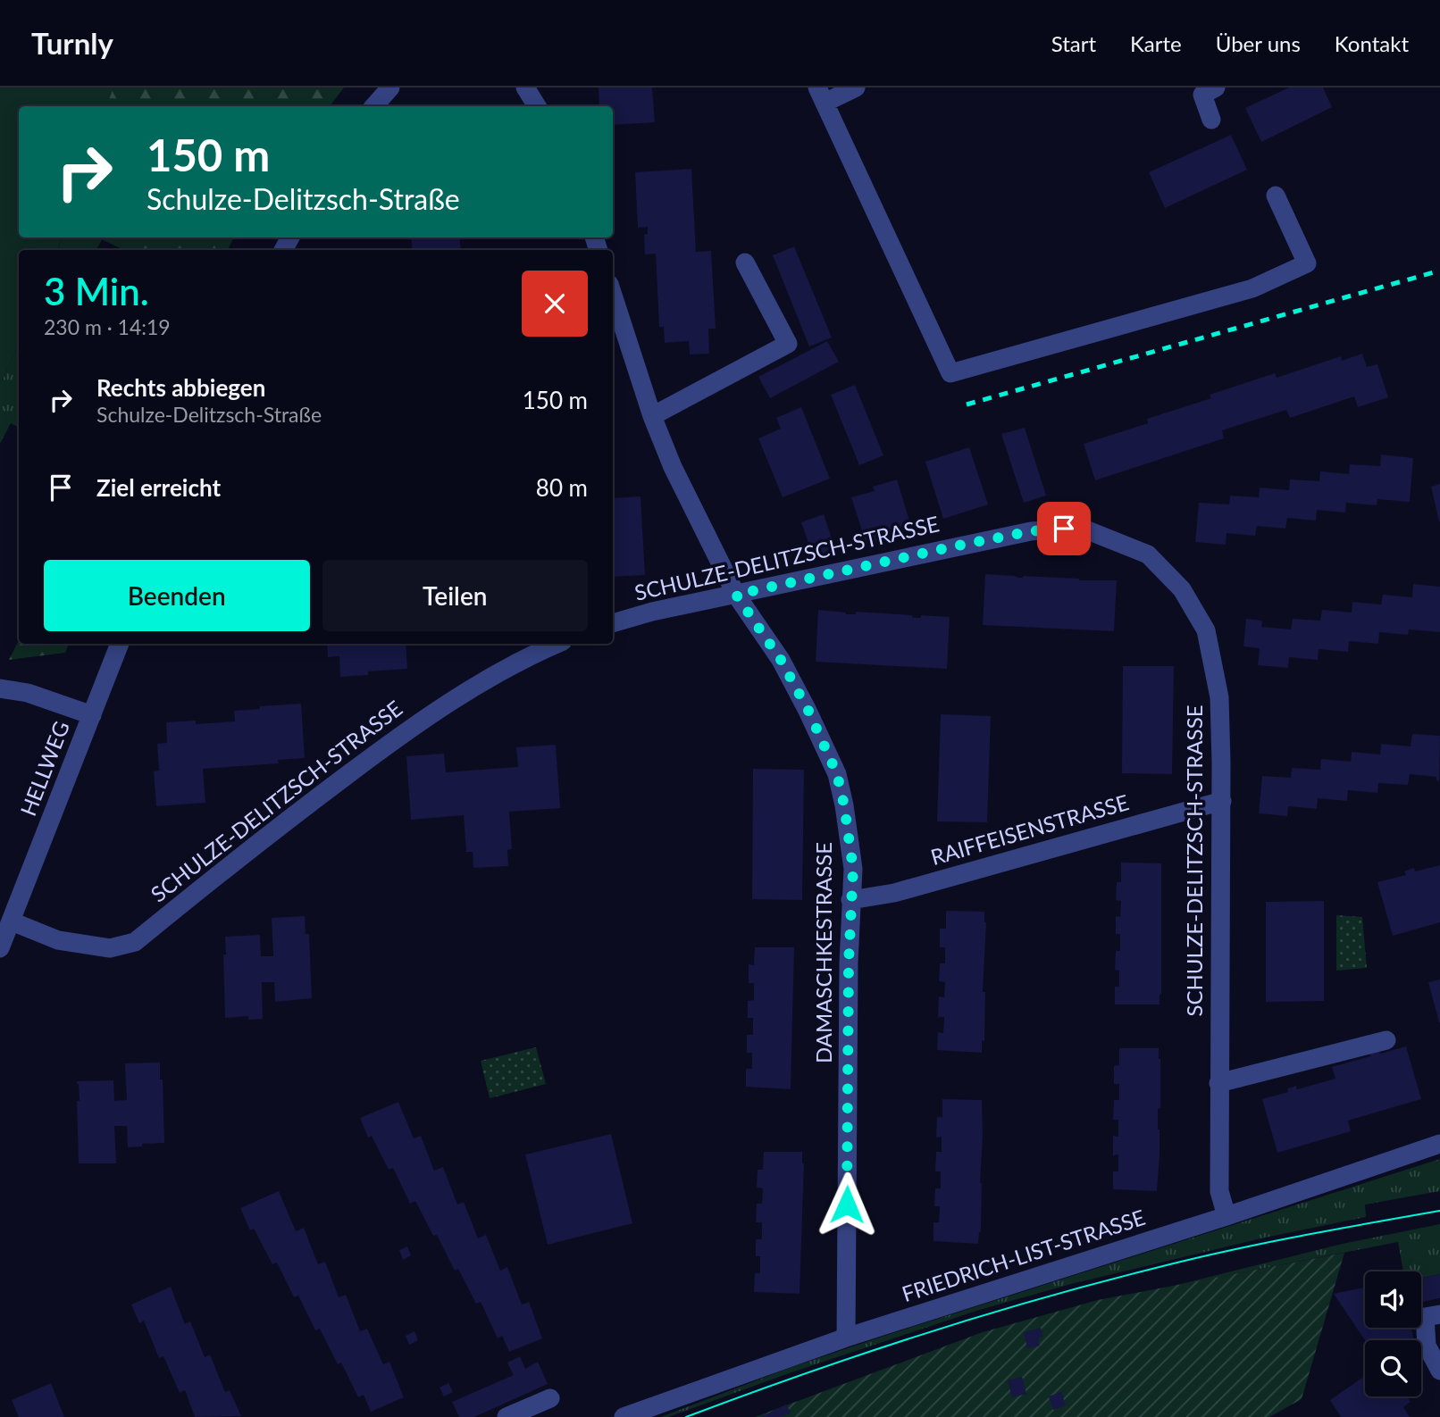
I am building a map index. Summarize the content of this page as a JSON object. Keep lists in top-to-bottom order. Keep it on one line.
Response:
{"streets":{"street":["SCHULZE-DELITZSCH-STRASSE","HELLWEG","RAIFFEISENSTRASSE","DAMASCHKESTRASSE","FRIEDRICH-LIST-STRASSE"]},"crossings":[["SCHULZE-DELITZSCH-STRASSE","HELLWEG"],["SCHULZE-DELITZSCH-STRASSE","RAIFFEISENSTRASSE"],["SCHULZE-DELITZSCH-STRASSE","DAMASCHKESTRASSE"],["SCHULZE-DELITZSCH-STRASSE","FRIEDRICH-LIST-STRASSE"],["RAIFFEISENSTRASSE","DAMASCHKESTRASSE"],["DAMASCHKESTRASSE","FRIEDRICH-LIST-STRASSE"]],"page":{"header":"Turnly","nav":["Start","Karte","Über uns","Kontakt"],"turn":["150 m","Schulze-Delitzsch-Straße"],"heading":["3 Min.","230 m · 14:19"],"list":[{"name":"Rechts abbiegen","note":"Schulze-Delitzsch-Straße","value":"150 m"},{"name":"Ziel erreicht","value":"80 m"}],"buttons":["Beenden","Teilen"]}}
